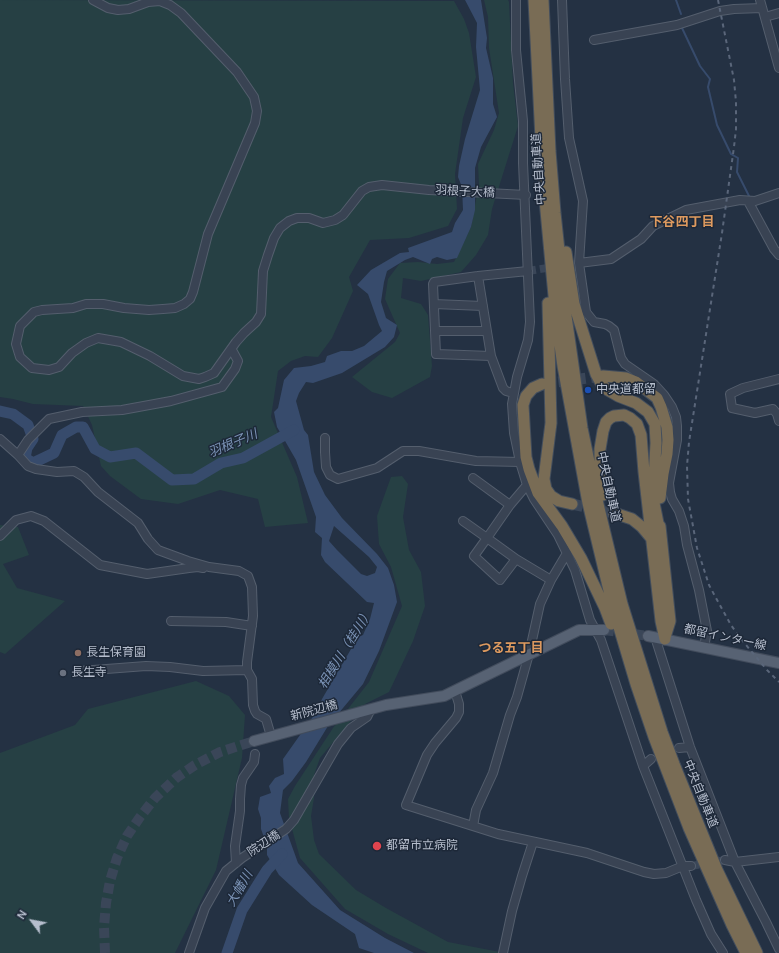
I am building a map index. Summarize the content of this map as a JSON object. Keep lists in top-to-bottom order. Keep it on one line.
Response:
{"streets":{"highway":["中央自動車道"],"main road":["都留インター線","新院辺橋"],"street":["羽根子大橋","院辺橋"]},"crossings":[["新院辺橋","院辺橋"]],"districts":["下谷四丁目","つる五丁目"],"water":["羽根子川","相模川（桂川）","大幡川"],"places":["中央道都留","長生保育園","長生寺","都留市立病院"],"north":"top left"}
